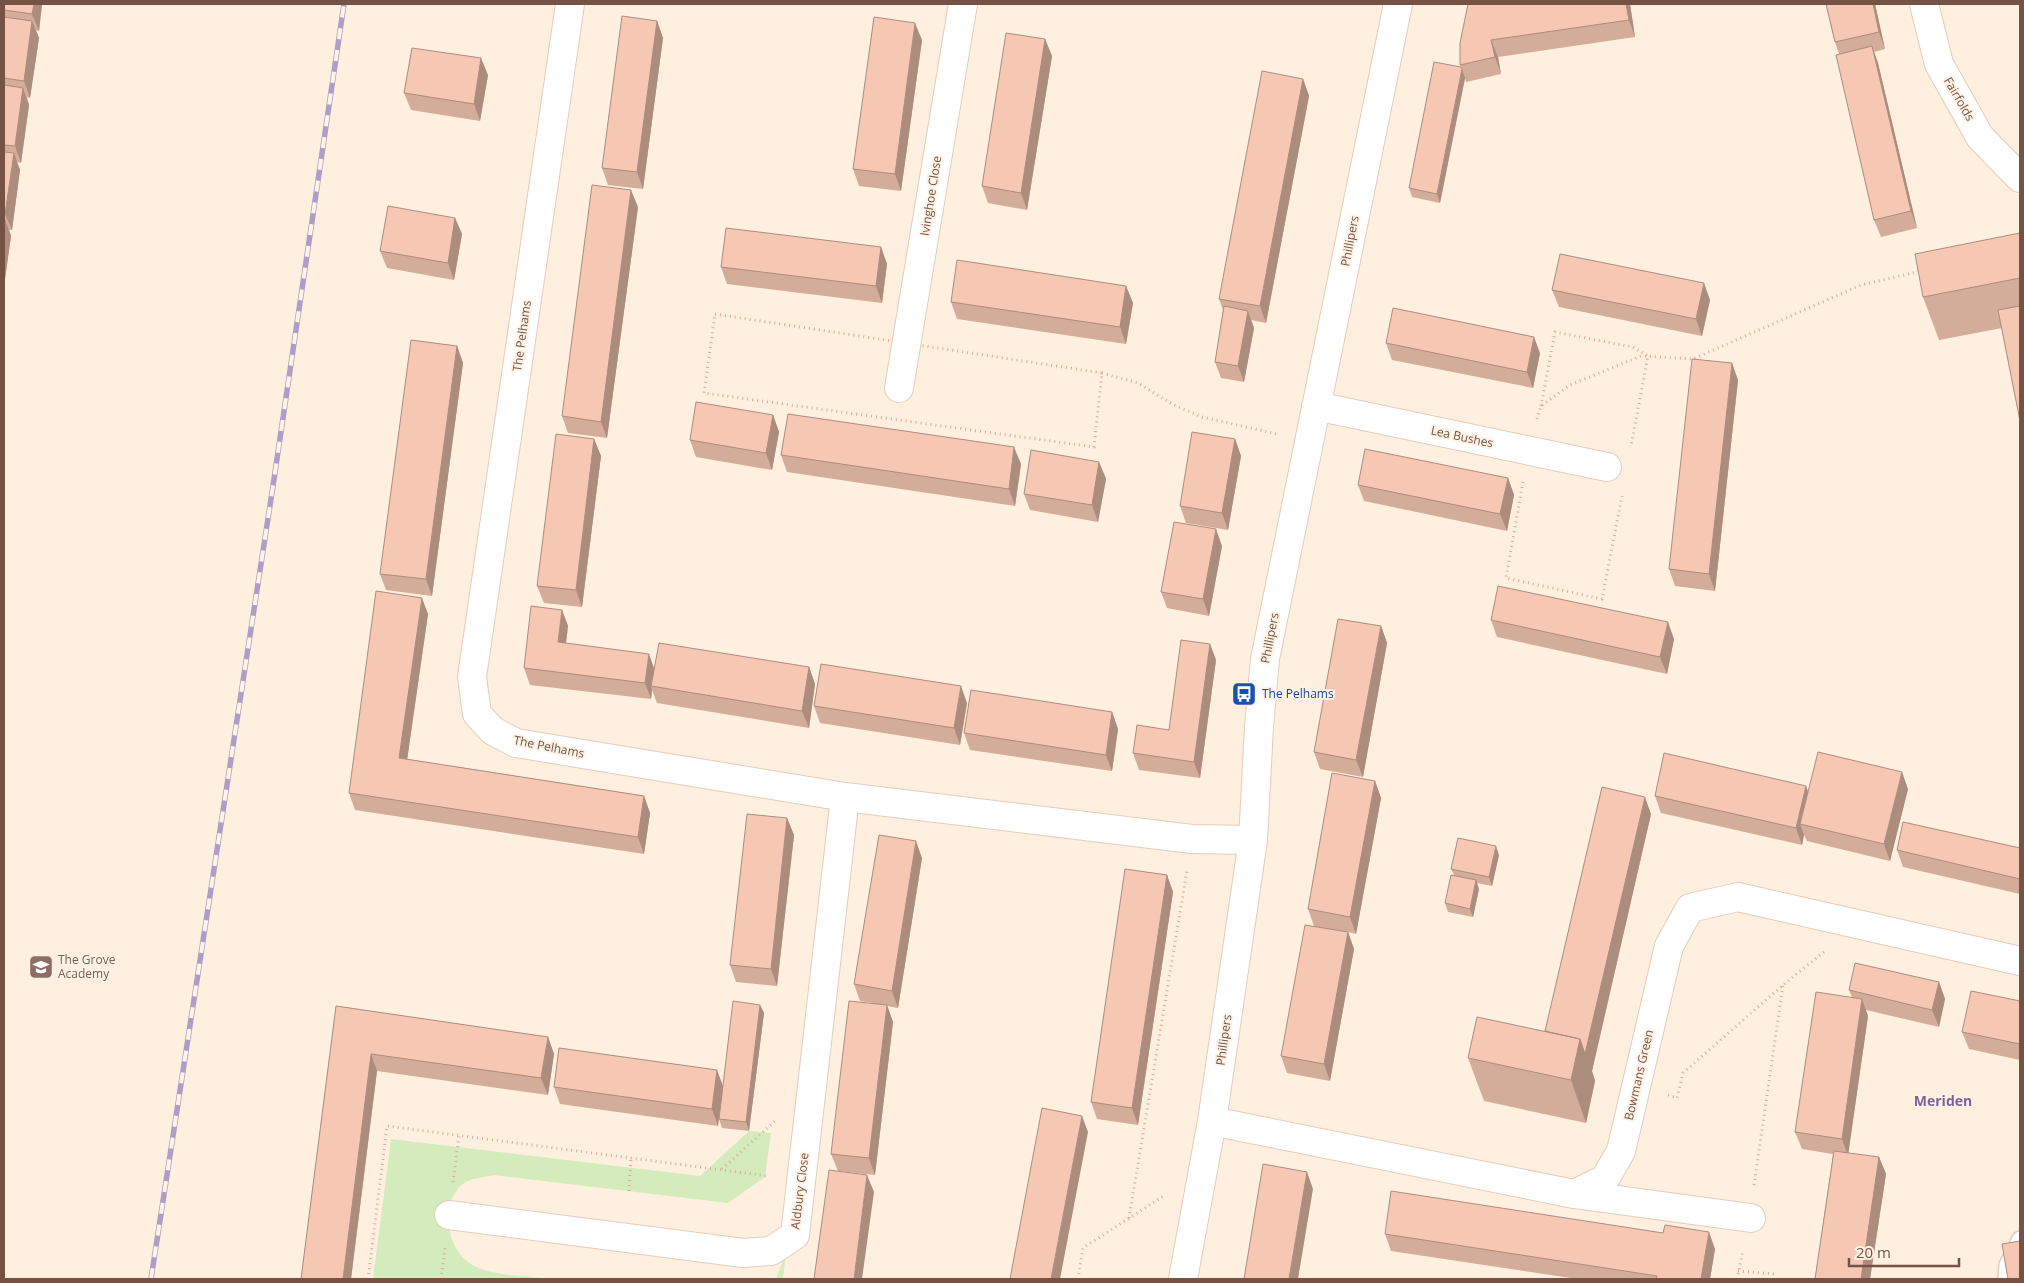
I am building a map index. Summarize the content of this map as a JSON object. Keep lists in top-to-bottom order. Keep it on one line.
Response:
{"streets":{"street":["Fairfolds","Ivinghoe Close","Phillipers","The Pelhams","Lea Bushes","Bowmans Green","Aldbury Close"]},"crossings":[["Phillipers","The Pelhams"],["Phillipers","Lea Bushes"],["The Pelhams","Aldbury Close"]],"districts":["Meriden"],"places":{"bus stop":["The Pelhams"],"school or university":["The Grove Academy"]},"scale_bar":"20 m"}
